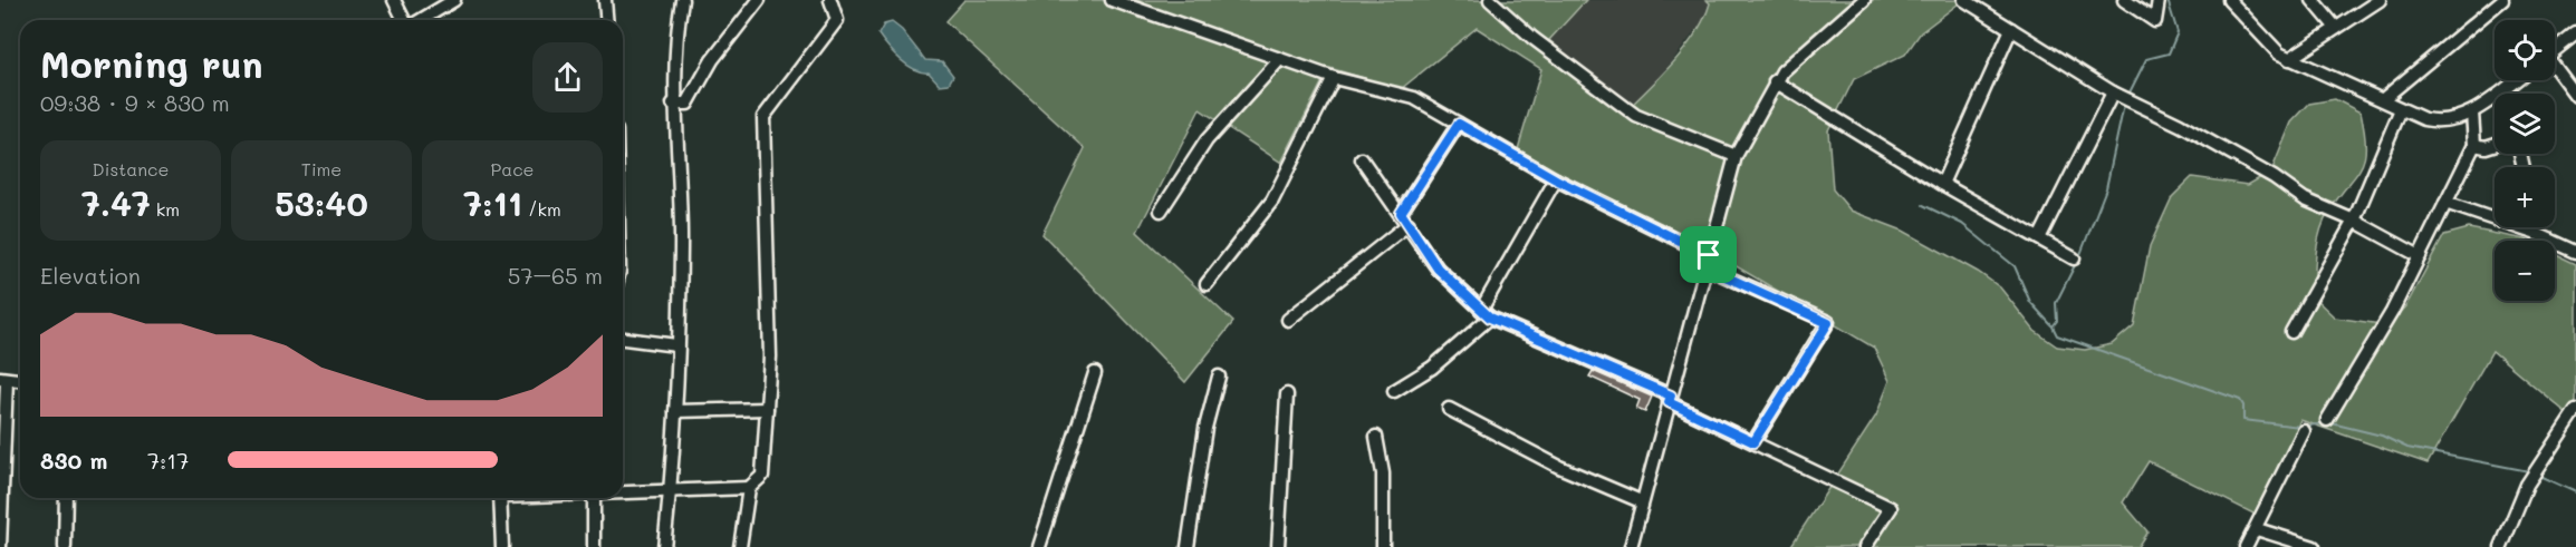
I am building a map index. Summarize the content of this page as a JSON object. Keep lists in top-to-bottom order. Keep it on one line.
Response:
{"page":{"map_buttons":["+","−"],"heading":["Morning run","09:38 · 9 × 830 m"],"stats":[["Distance","7.47 km"],["Time","53:40"],["Pace","7:11 /km"]],"chart":["Elevation","57–65 m"],"list":[{"name":"830 m","note":"7:17"}]}}
